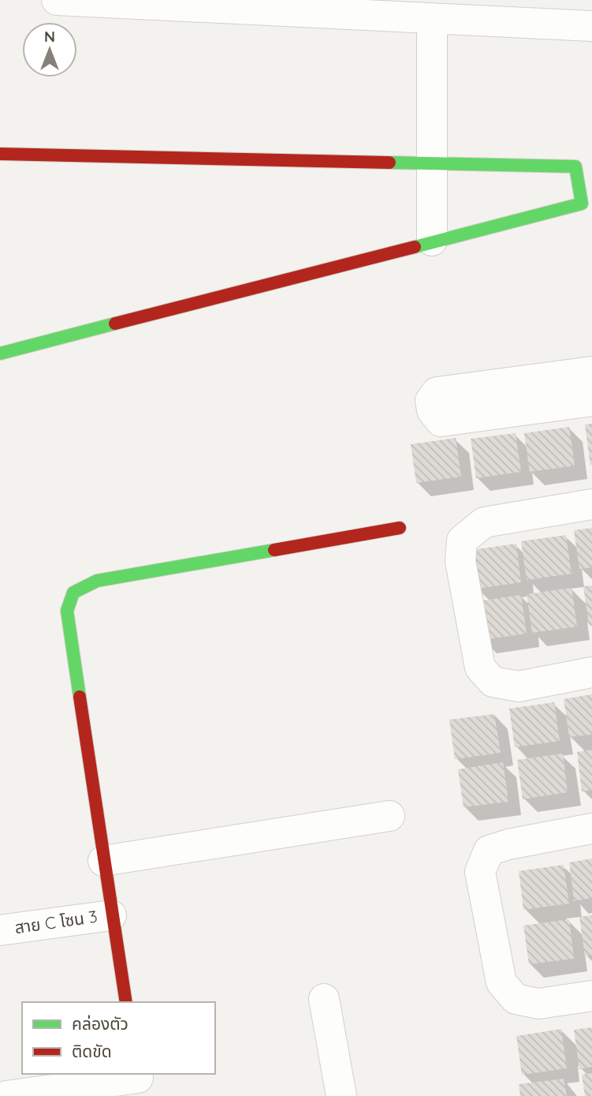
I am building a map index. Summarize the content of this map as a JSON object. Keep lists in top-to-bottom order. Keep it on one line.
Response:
{"streets":{"street":["สาย C โซน 3"]},"legend":["คล่องตัว","ติดขัด"],"north":"top"}
